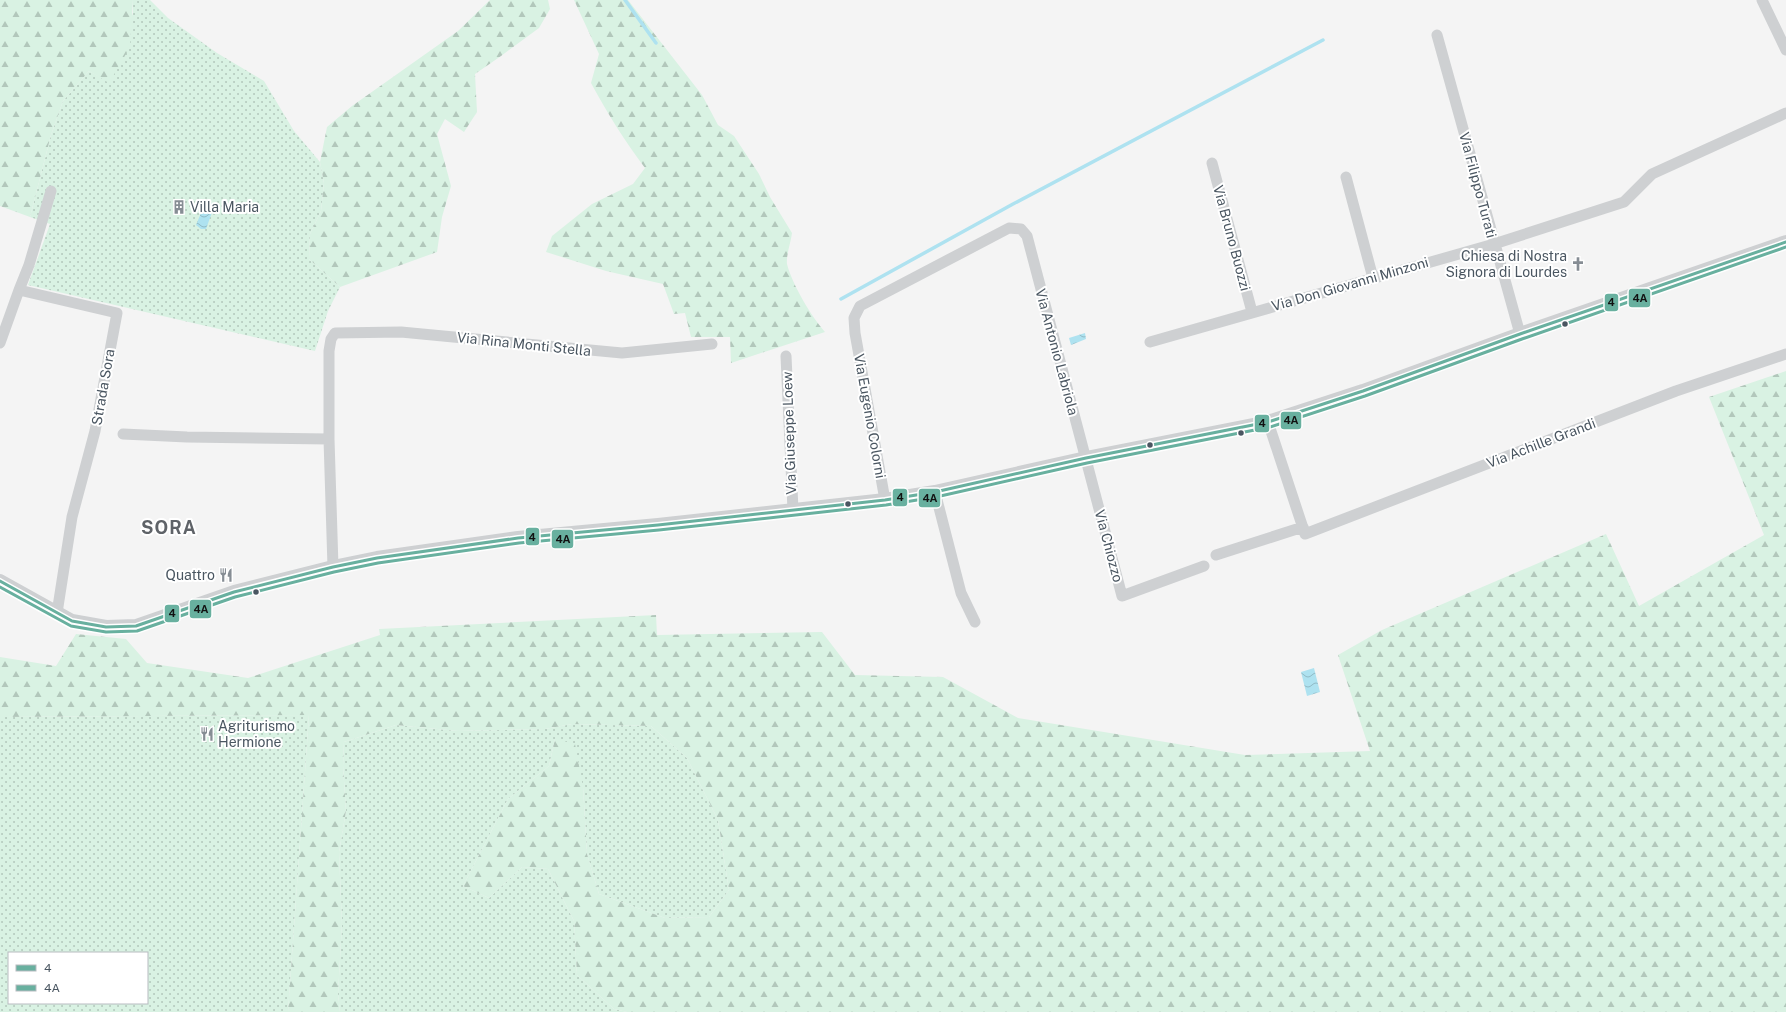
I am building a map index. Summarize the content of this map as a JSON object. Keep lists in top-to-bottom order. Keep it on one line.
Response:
{"streets":{"street":["Via Filippo Turati","Via Bruno Buozzi","Via Don Giovanni Minzoni","Via Rina Monti Stella","Via Antonio Labriola","Strada Sora","Via Eugenio Colorni","Via Giuseppe Loew","Via Achille Grandi","Via Chiozzo"]},"crossings":[["Via Filippo Turati","Via Don Giovanni Minzoni"],["Via Bruno Buozzi","Via Don Giovanni Minzoni"],["Via Rina Monti Stella","Strada Sora"],["Via Antonio Labriola","Via Eugenio Colorni"],["Via Antonio Labriola","Via Chiozzo"]],"districts":["SORA"],"places":{"building":["Villa Maria"],"church":["Chiesa di Nostra Signora di Lourdes"],"restaurant":["Quattro","Agriturismo Hermione"]},"lines":["transit line 4","transit line 4A"],"legend":["4","4A"]}
